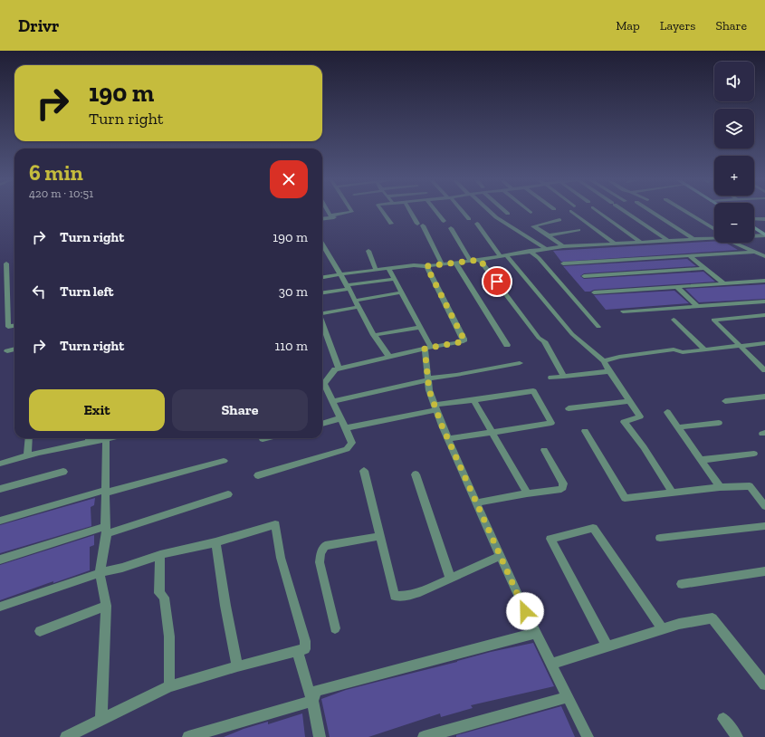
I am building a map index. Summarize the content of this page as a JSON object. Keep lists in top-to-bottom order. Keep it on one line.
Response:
{"page":{"header":"Drivr","nav":["Map","Layers","Share"],"map_buttons":["+","−"],"turn":["190 m","Turn right"],"heading":["6 min","420 m · 10:51"],"list":[{"name":"Turn right","value":"190 m"},{"name":"Turn left","value":"30 m"},{"name":"Turn right","value":"110 m"}],"buttons":["Exit","Share"]}}
